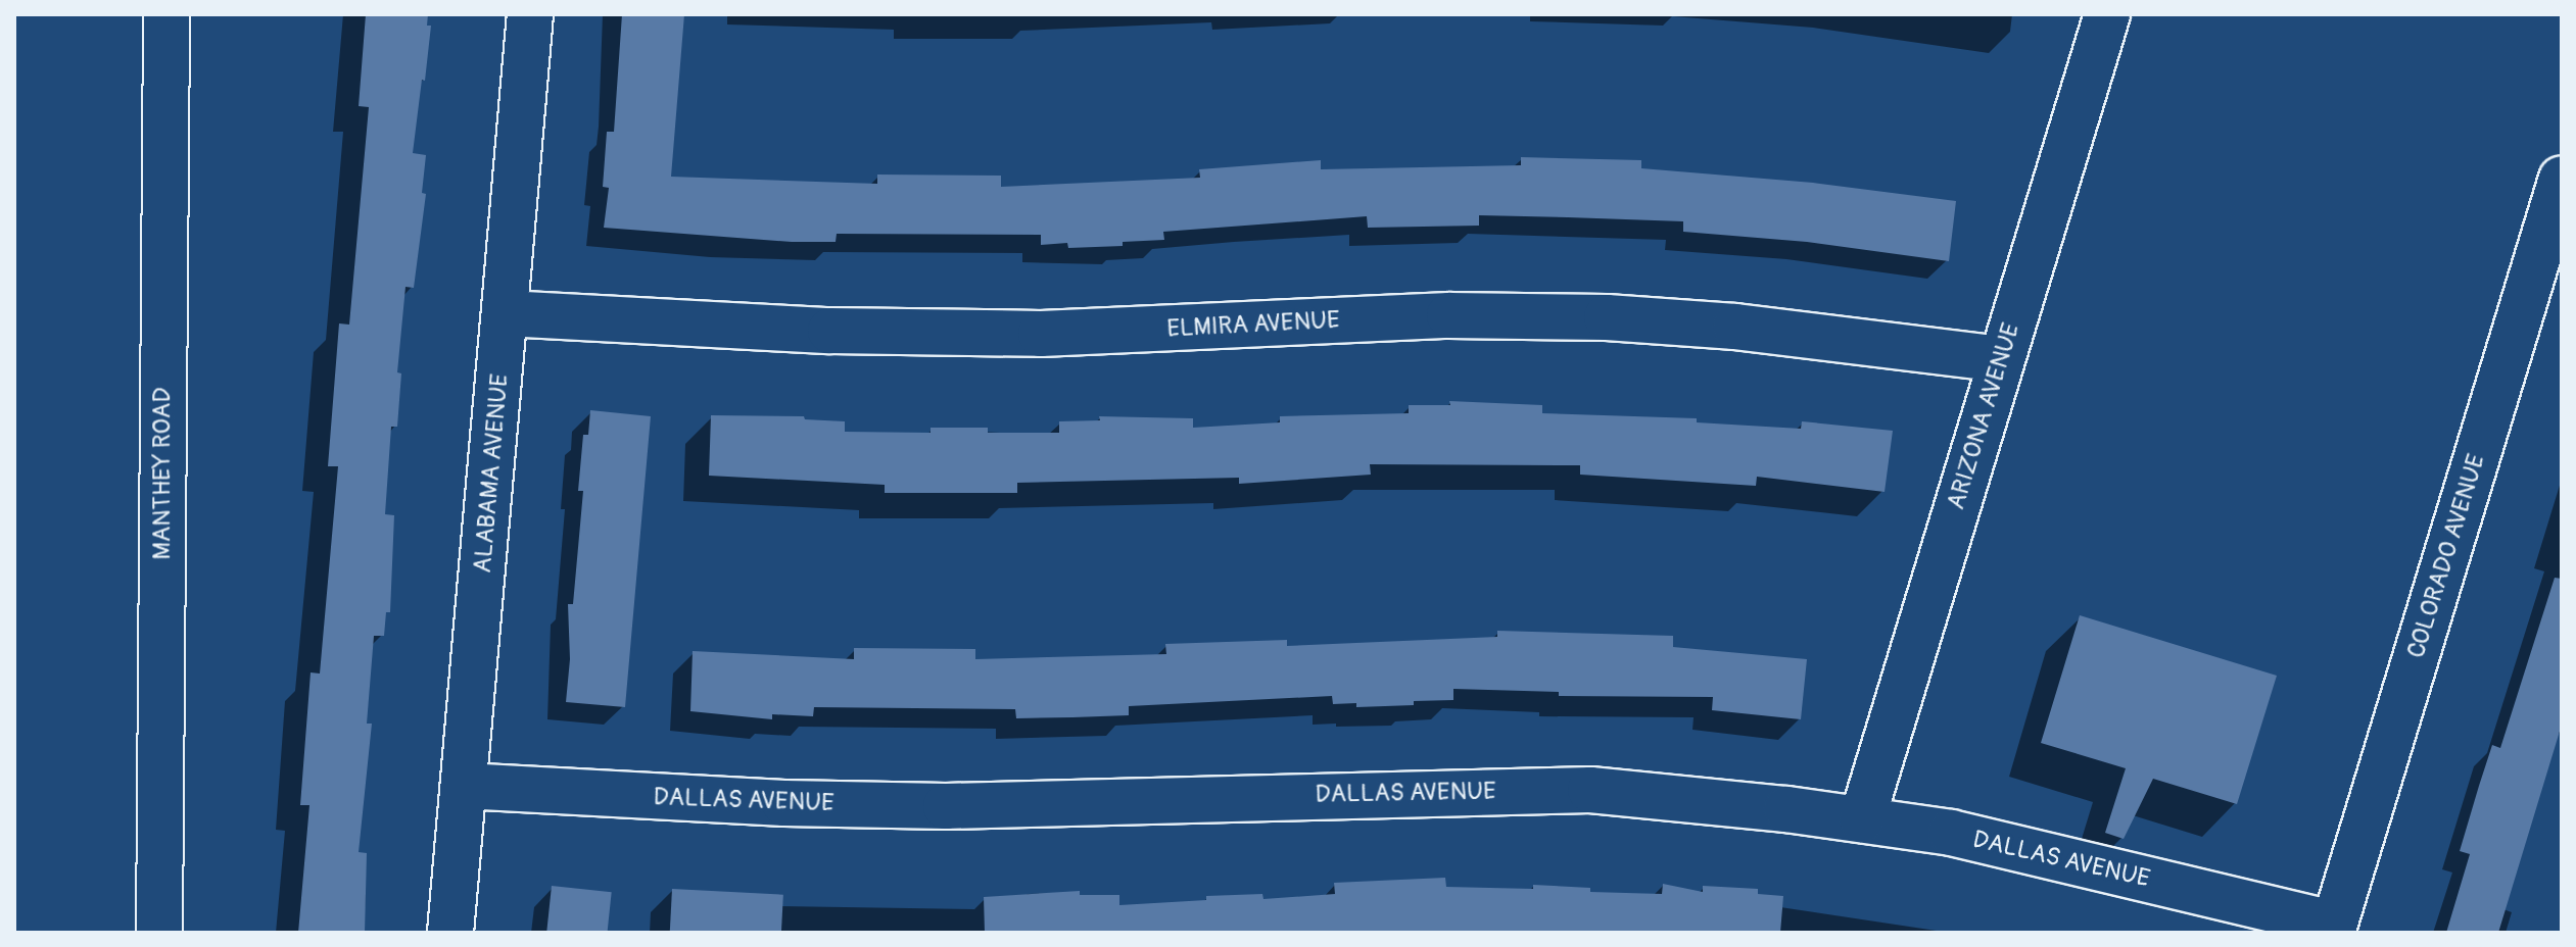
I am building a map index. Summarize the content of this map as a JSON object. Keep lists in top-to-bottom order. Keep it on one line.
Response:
{"streets":{"street":["ELMIRA AVENUE","ARIZONA AVENUE","MANTHEY ROAD","ALABAMA AVENUE","COLORADO AVENUE","DALLAS AVENUE"]},"crossings":[["ELMIRA AVENUE","ARIZONA AVENUE"],["ELMIRA AVENUE","ALABAMA AVENUE"],["ARIZONA AVENUE","DALLAS AVENUE"],["ALABAMA AVENUE","DALLAS AVENUE"],["COLORADO AVENUE","DALLAS AVENUE"]]}
